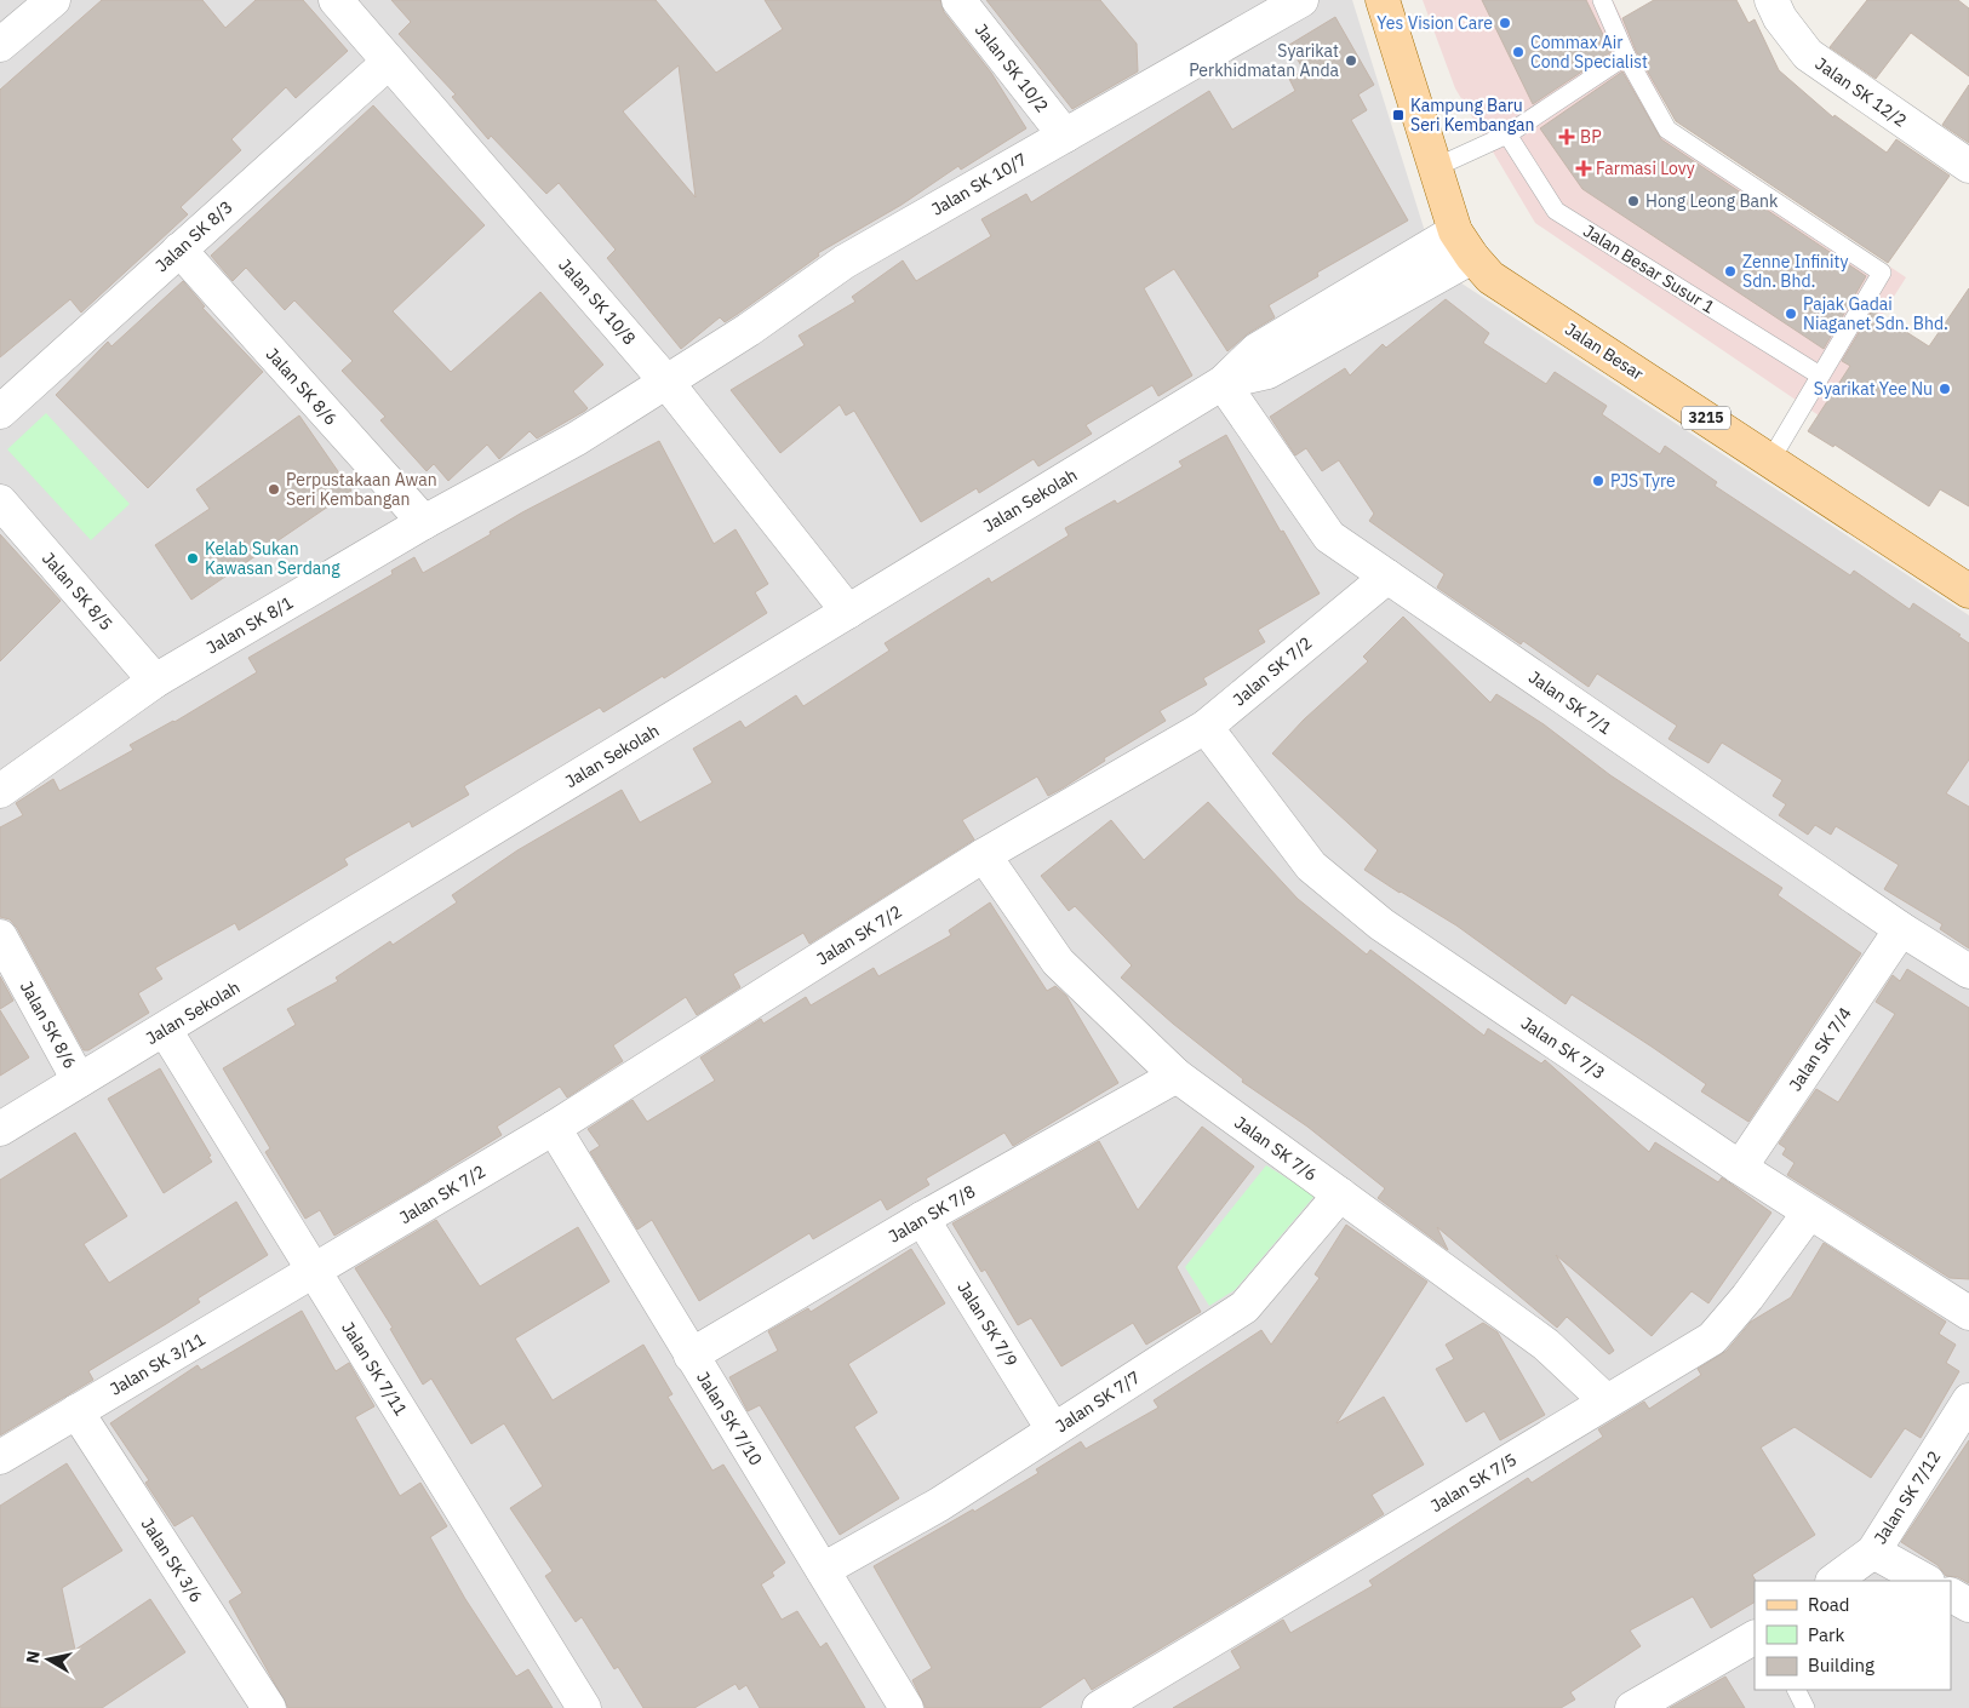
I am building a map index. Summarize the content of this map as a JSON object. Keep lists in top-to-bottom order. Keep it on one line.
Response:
{"streets":{"main road":["Jalan Besar","3215"],"street":["Jalan SK 10/2","Jalan SK 12/2","Jalan SK 10/7","Jalan SK 8/3","Jalan SK 10/8","Jalan SK 8/6","Jalan Sekolah","Jalan SK 8/5","Jalan SK 8/1","Jalan SK 7/2","Jalan SK 7/1","Jalan SK 7/3","Jalan SK 7/4","Jalan SK 7/6","Jalan SK 7/8","Jalan SK 7/9","Jalan SK 3/11","Jalan SK 7/11","Jalan SK 7/7","Jalan SK 7/10","Jalan SK 7/5","Jalan SK 7/12","Jalan SK 3/6"],"lane":["Jalan Besar Susur 1"]},"crossings":[["Jalan SK 10/2","Jalan SK 10/7"],["Jalan SK 10/7","Jalan SK 10/8"],["Jalan SK 10/7","Jalan SK 8/1"],["Jalan SK 8/3","Jalan SK 10/8"],["Jalan SK 8/3","Jalan SK 8/6"],["Jalan SK 10/8","Jalan Sekolah"],["Jalan SK 10/8","Jalan SK 8/1"],["Jalan Besar","Jalan Sekolah"],["Jalan SK 8/6","Jalan Sekolah"],["Jalan SK 8/6","Jalan SK 8/1"],["Jalan Sekolah","Jalan SK 7/1"],["Jalan Sekolah","Jalan SK 7/11"],["Jalan SK 8/5","Jalan SK 8/1"],["Jalan SK 7/2","Jalan SK 7/1"],["Jalan SK 7/2","Jalan SK 7/3"],["Jalan SK 7/2","Jalan SK 7/6"],["Jalan SK 7/2","Jalan SK 3/11"],["Jalan SK 7/2","Jalan SK 7/11"],["Jalan SK 7/2","Jalan SK 7/10"],["Jalan SK 7/1","Jalan SK 7/4"],["Jalan SK 7/3","Jalan SK 7/4"],["Jalan SK 7/3","Jalan SK 7/5"],["Jalan SK 7/6","Jalan SK 7/8"],["Jalan SK 7/6","Jalan SK 7/7"],["Jalan SK 7/6","Jalan SK 7/5"],["Jalan SK 7/8","Jalan SK 7/9"],["Jalan SK 7/8","Jalan SK 7/10"],["Jalan SK 7/9","Jalan SK 7/7"],["Jalan SK 3/11","Jalan SK 7/11"],["Jalan SK 3/11","Jalan SK 3/6"],["Jalan SK 7/7","Jalan SK 7/10"]],"places":{"other":["Yes Vision Care","Commax Air Cond Specialist","Syarikat Perkhidmatan Anda","Hong Leong Bank","Zenne Infinity Sdn. Bhd.","Pajak Gadai Niaganet Sdn. Bhd.","Syarikat Yee Nu","PJS Tyre","Perpustakaan Awan Seri Kembangan","Kelab Sukan Kawasan Serdang"],"transit":["Kampung Baru Seri Kembangan"],"health":["BP","Farmasi Lovy"]},"legend":["Road","Park","Building"],"north":"left"}
